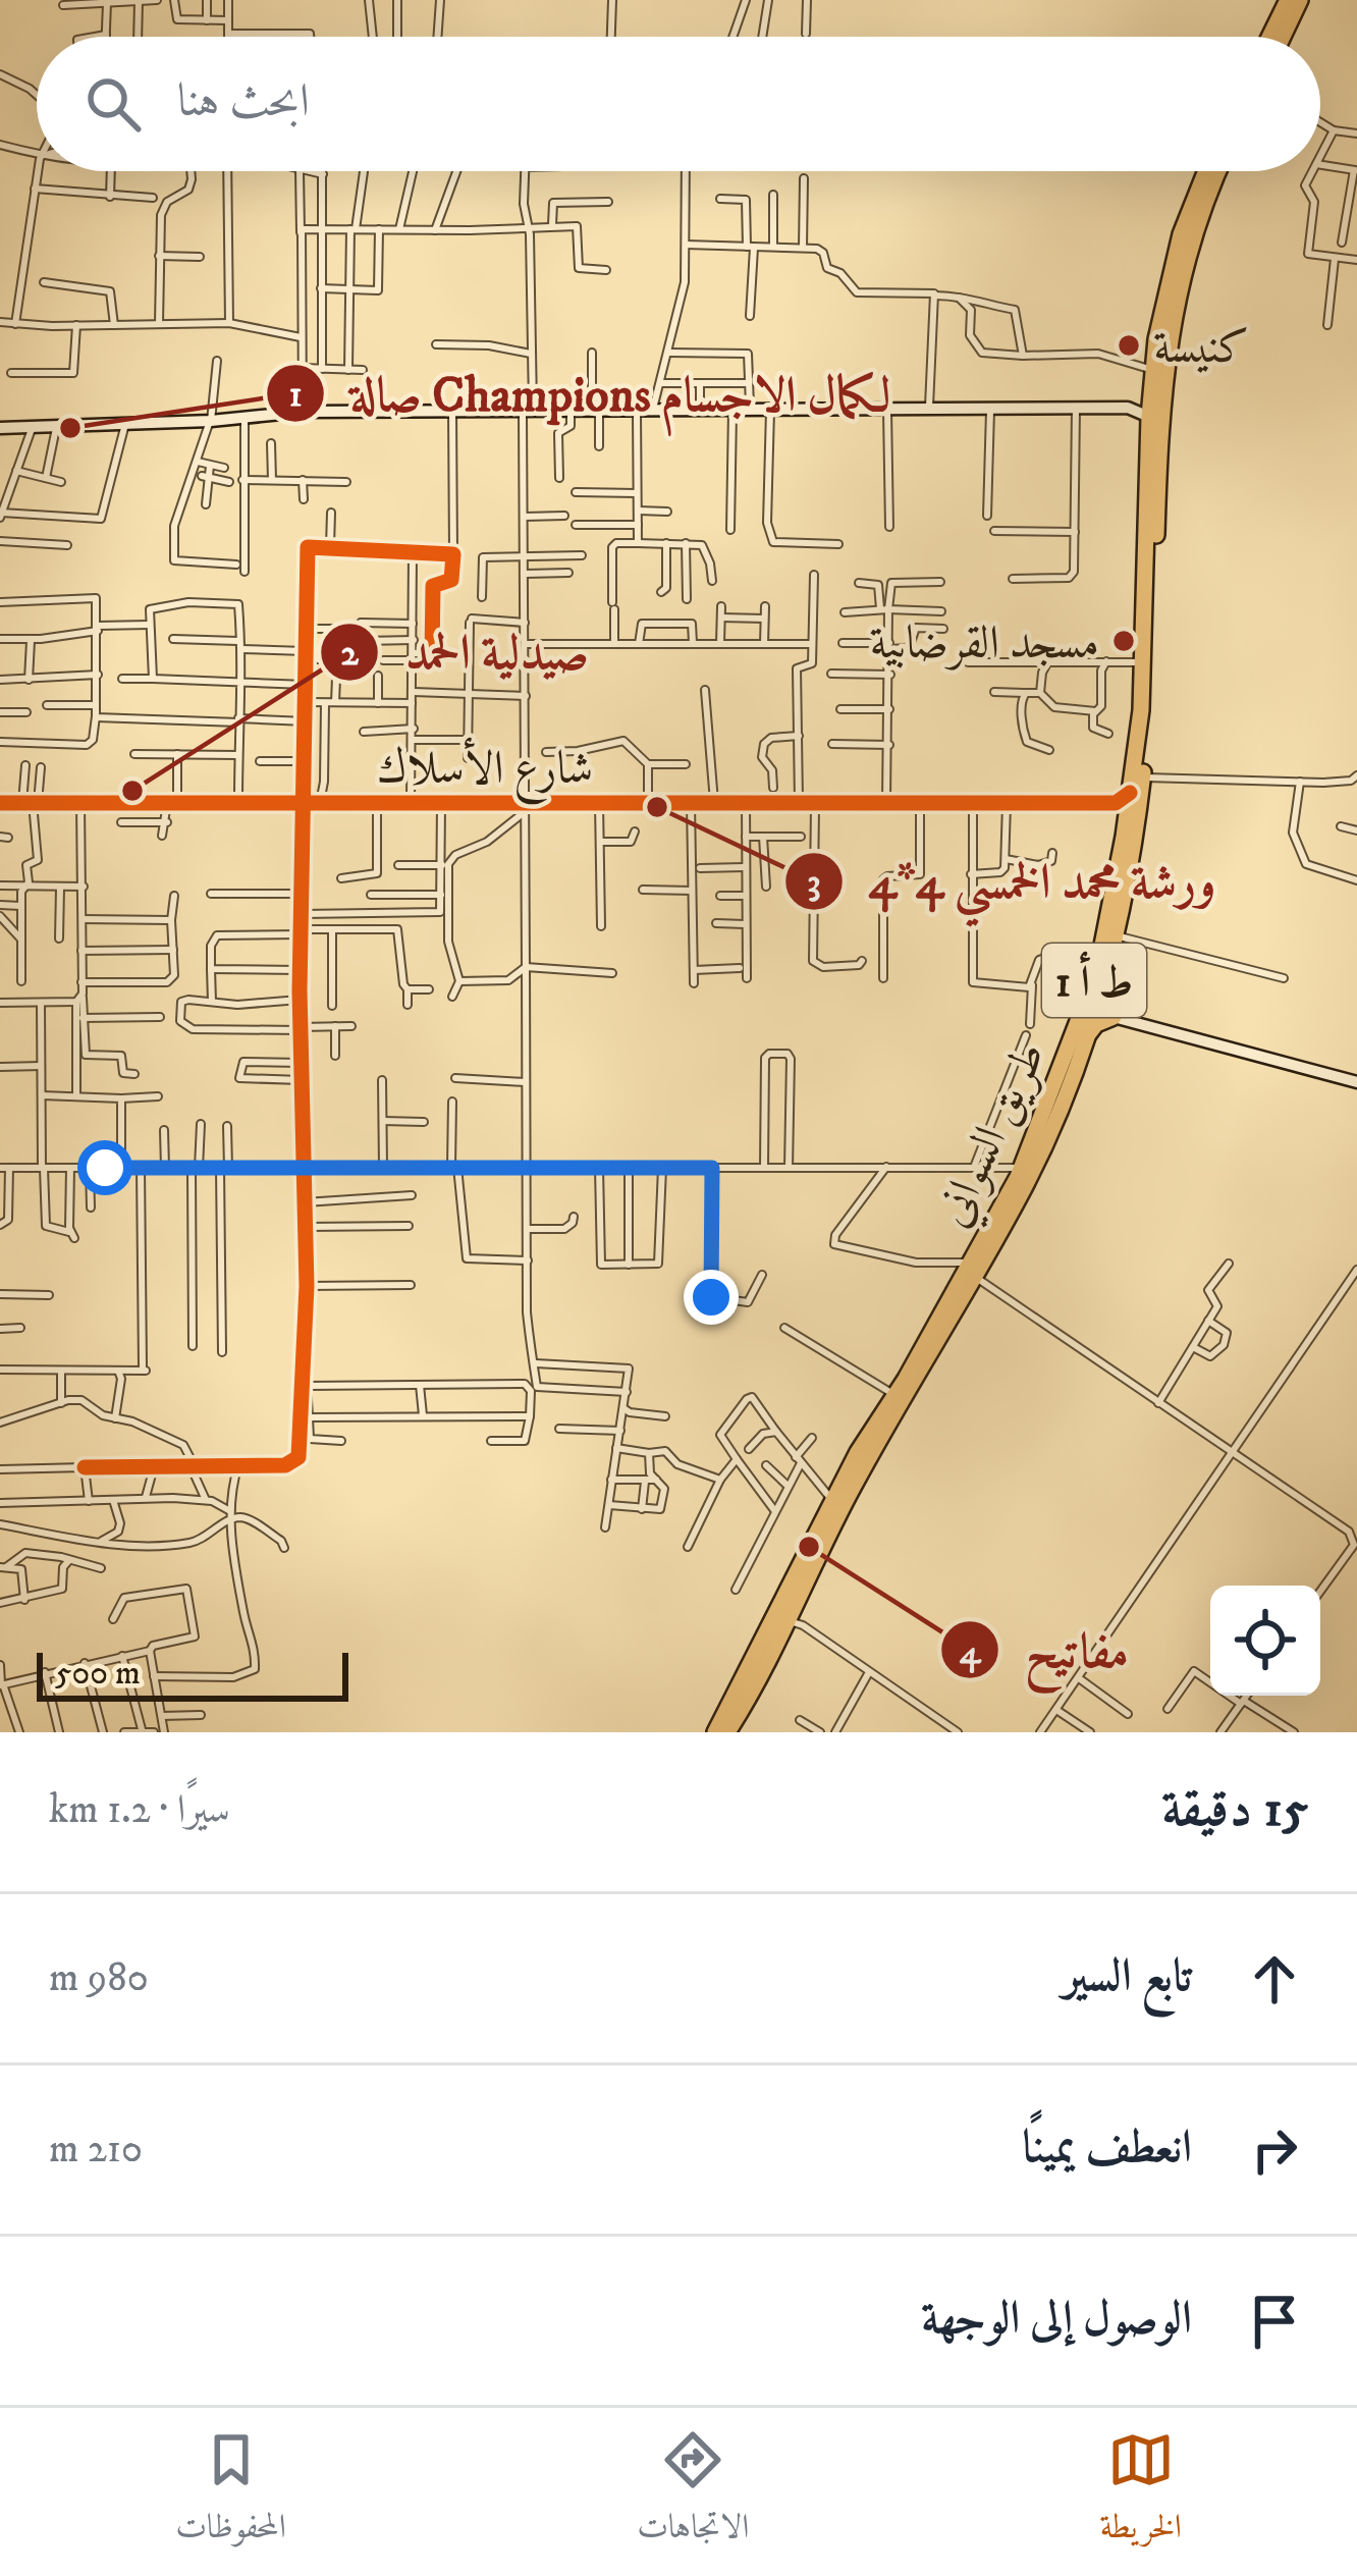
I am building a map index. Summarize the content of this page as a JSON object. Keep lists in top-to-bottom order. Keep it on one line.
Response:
{"streets":{"highway":["ط أ 1","طريق السواني"],"main road":["شارع الأسلاك"]},"crossings":[["شارع الأسلاك","طريق السواني"]],"places":["كنيسة","صالة Champions لكمال الاجسام","مسجد القرضابية","صيدلية الحمد","4*4 ورشة محمد الخمسي","مفاتيح"],"scale_bar":"500 m","page":{"search":"ابحث هنا","scale":"500 m","heading":["15 دقيقة","سيرًا · 1.2 km"],"list":[["تابع السير","980 m"],["انعطف يمينًا","210 m"],"الوصول إلى الوجهة"],"nav":["الخريطة","الاتجاهات","المحفوظات"]}}
